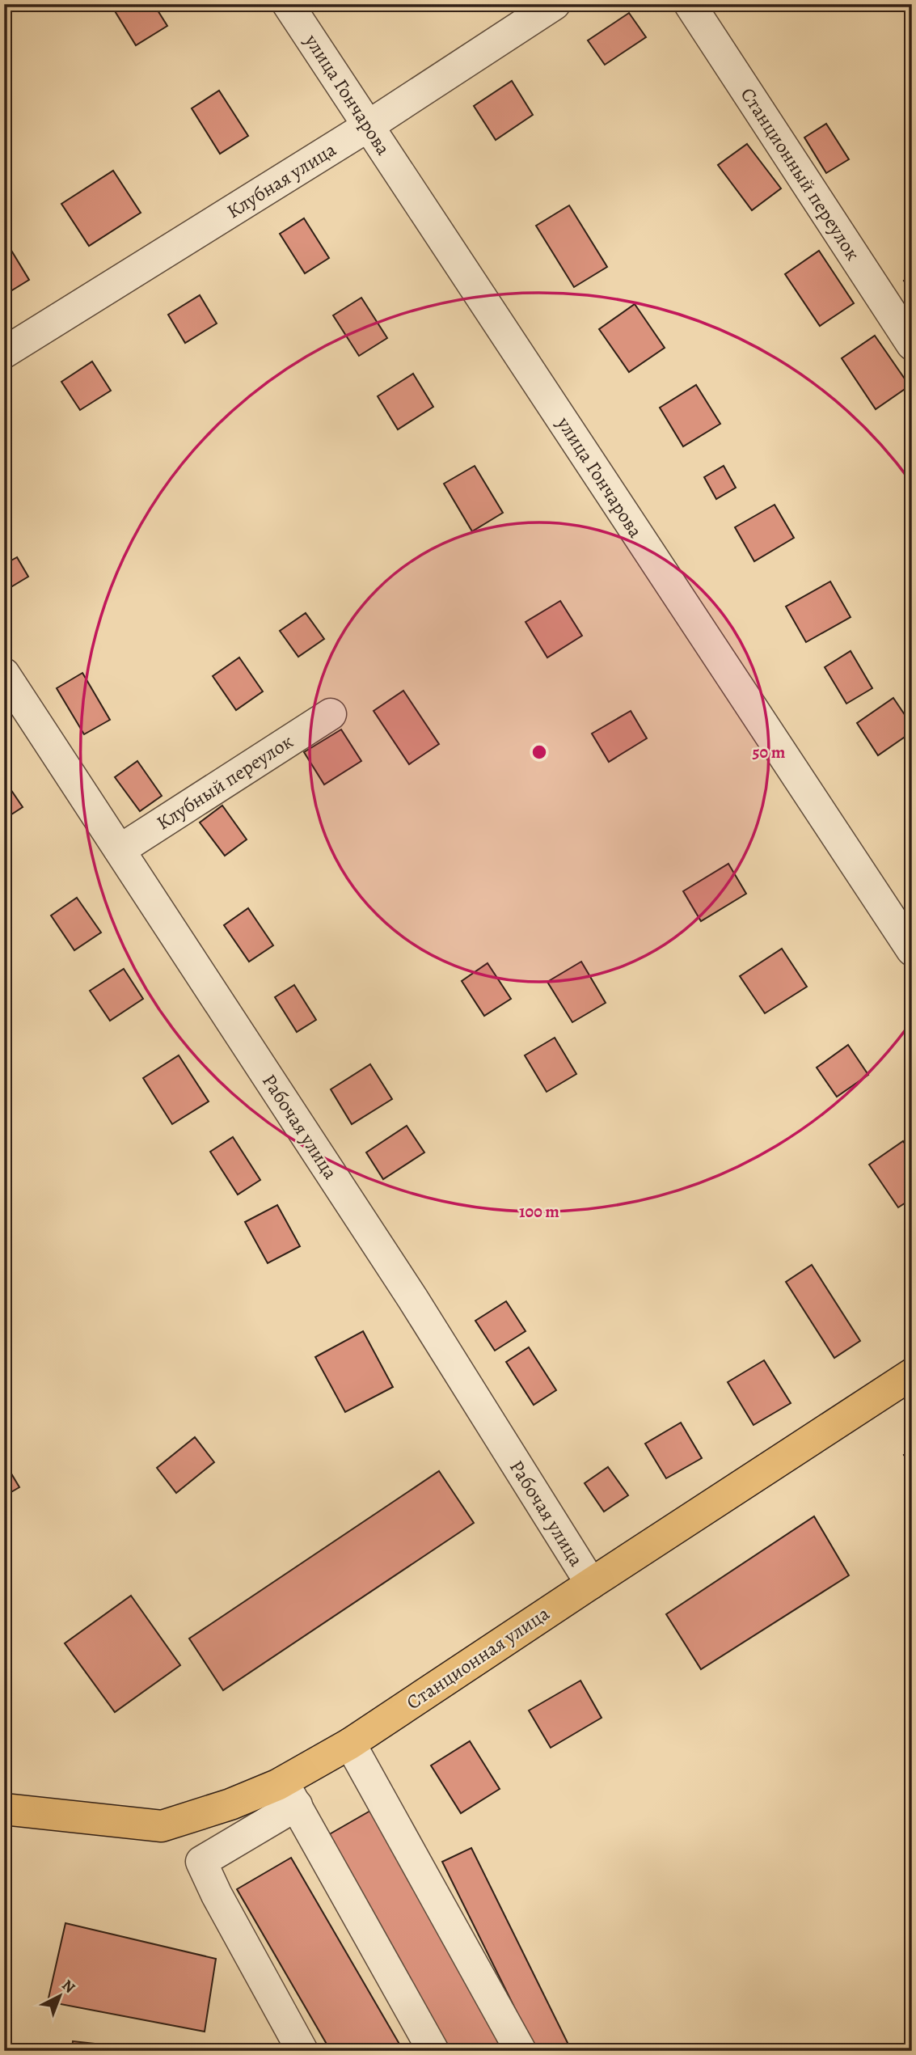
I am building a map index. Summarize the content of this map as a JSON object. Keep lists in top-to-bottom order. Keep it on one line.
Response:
{"streets":{"main road":["Станционная улица"],"street":["улица Гончарова","Станционный переулок","Клубная улица","Клубный переулок","Рабочая улица"]},"crossings":[["улица Гончарова","Клубная улица"],["Клубный переулок","Рабочая улица"],["Рабочая улица","Станционная улица"]],"north":"top right","rings":["50 m","100 m"]}
